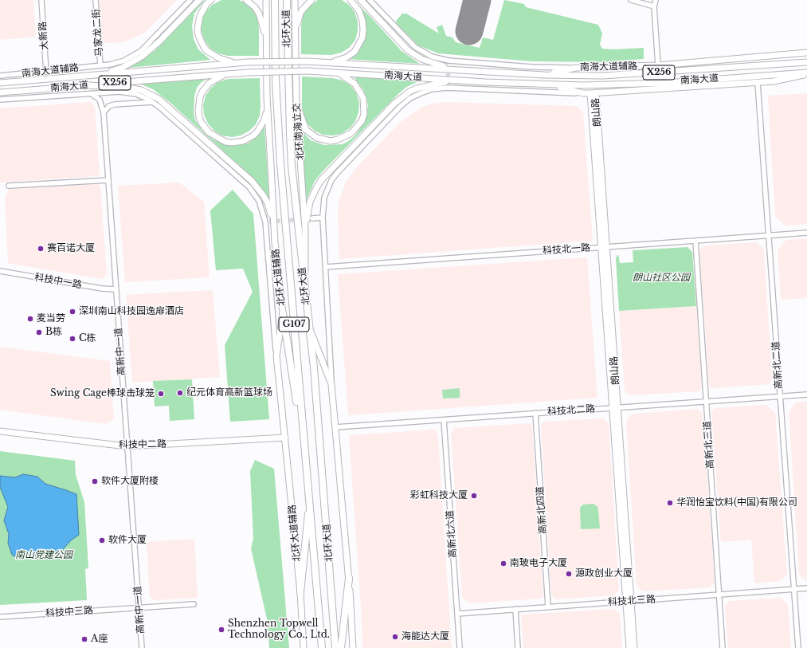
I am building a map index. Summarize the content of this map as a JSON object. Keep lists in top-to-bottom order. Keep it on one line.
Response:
{"streets":{"highway":["北环大道","G107"],"main road":["南海大道辅路","X256","南海大道","朗山路","北环南海立交","北环大道辅路","科技中二路"],"street":["马家龙二街","大新路","科技北一路","科技中一路","高新中一道","高新北二道","科技北二路","高新北三道","高新北四道","高新北六道","科技北三路","科技中三路"]},"crossings":[["马家龙二街","南海大道辅路"],["大新路","南海大道辅路"],["南海大道辅路","南海大道"],["朗山路","科技北一路"],["朗山路","科技北二路"],["朗山路","科技北三路"],["科技北一路","高新北二道"],["科技北一路","高新北三道"],["北环大道辅路","科技中二路"],["科技中一路","高新中一道"],["高新中一道","科技中二路"],["高新中一道","科技中三路"],["高新北二道","科技北二路"],["高新北二道","科技北三路"],["科技北二路","高新北三道"],["科技北二路","高新北四道"],["科技北二路","高新北六道"],["高新北三道","科技北三路"],["高新北四道","科技北三路"],["高新北六道","科技北三路"]],"parks":["朗山社区公园","南山党建公园"],"places":["赛百诺大厦","深圳南山科技园逸扉酒店","麦当劳","B栋","C栋","纪元体育高新篮球场","Swing Cage棒球击球笼","软件大厦附楼","彩虹科技大厦","华润怡宝饮料(中国)有限公司","软件大厦","南玻电子大厦","源政创业大厦","Shenzhen Topwell Technology Co., Ltd.","海能达大厦","A座"]}
